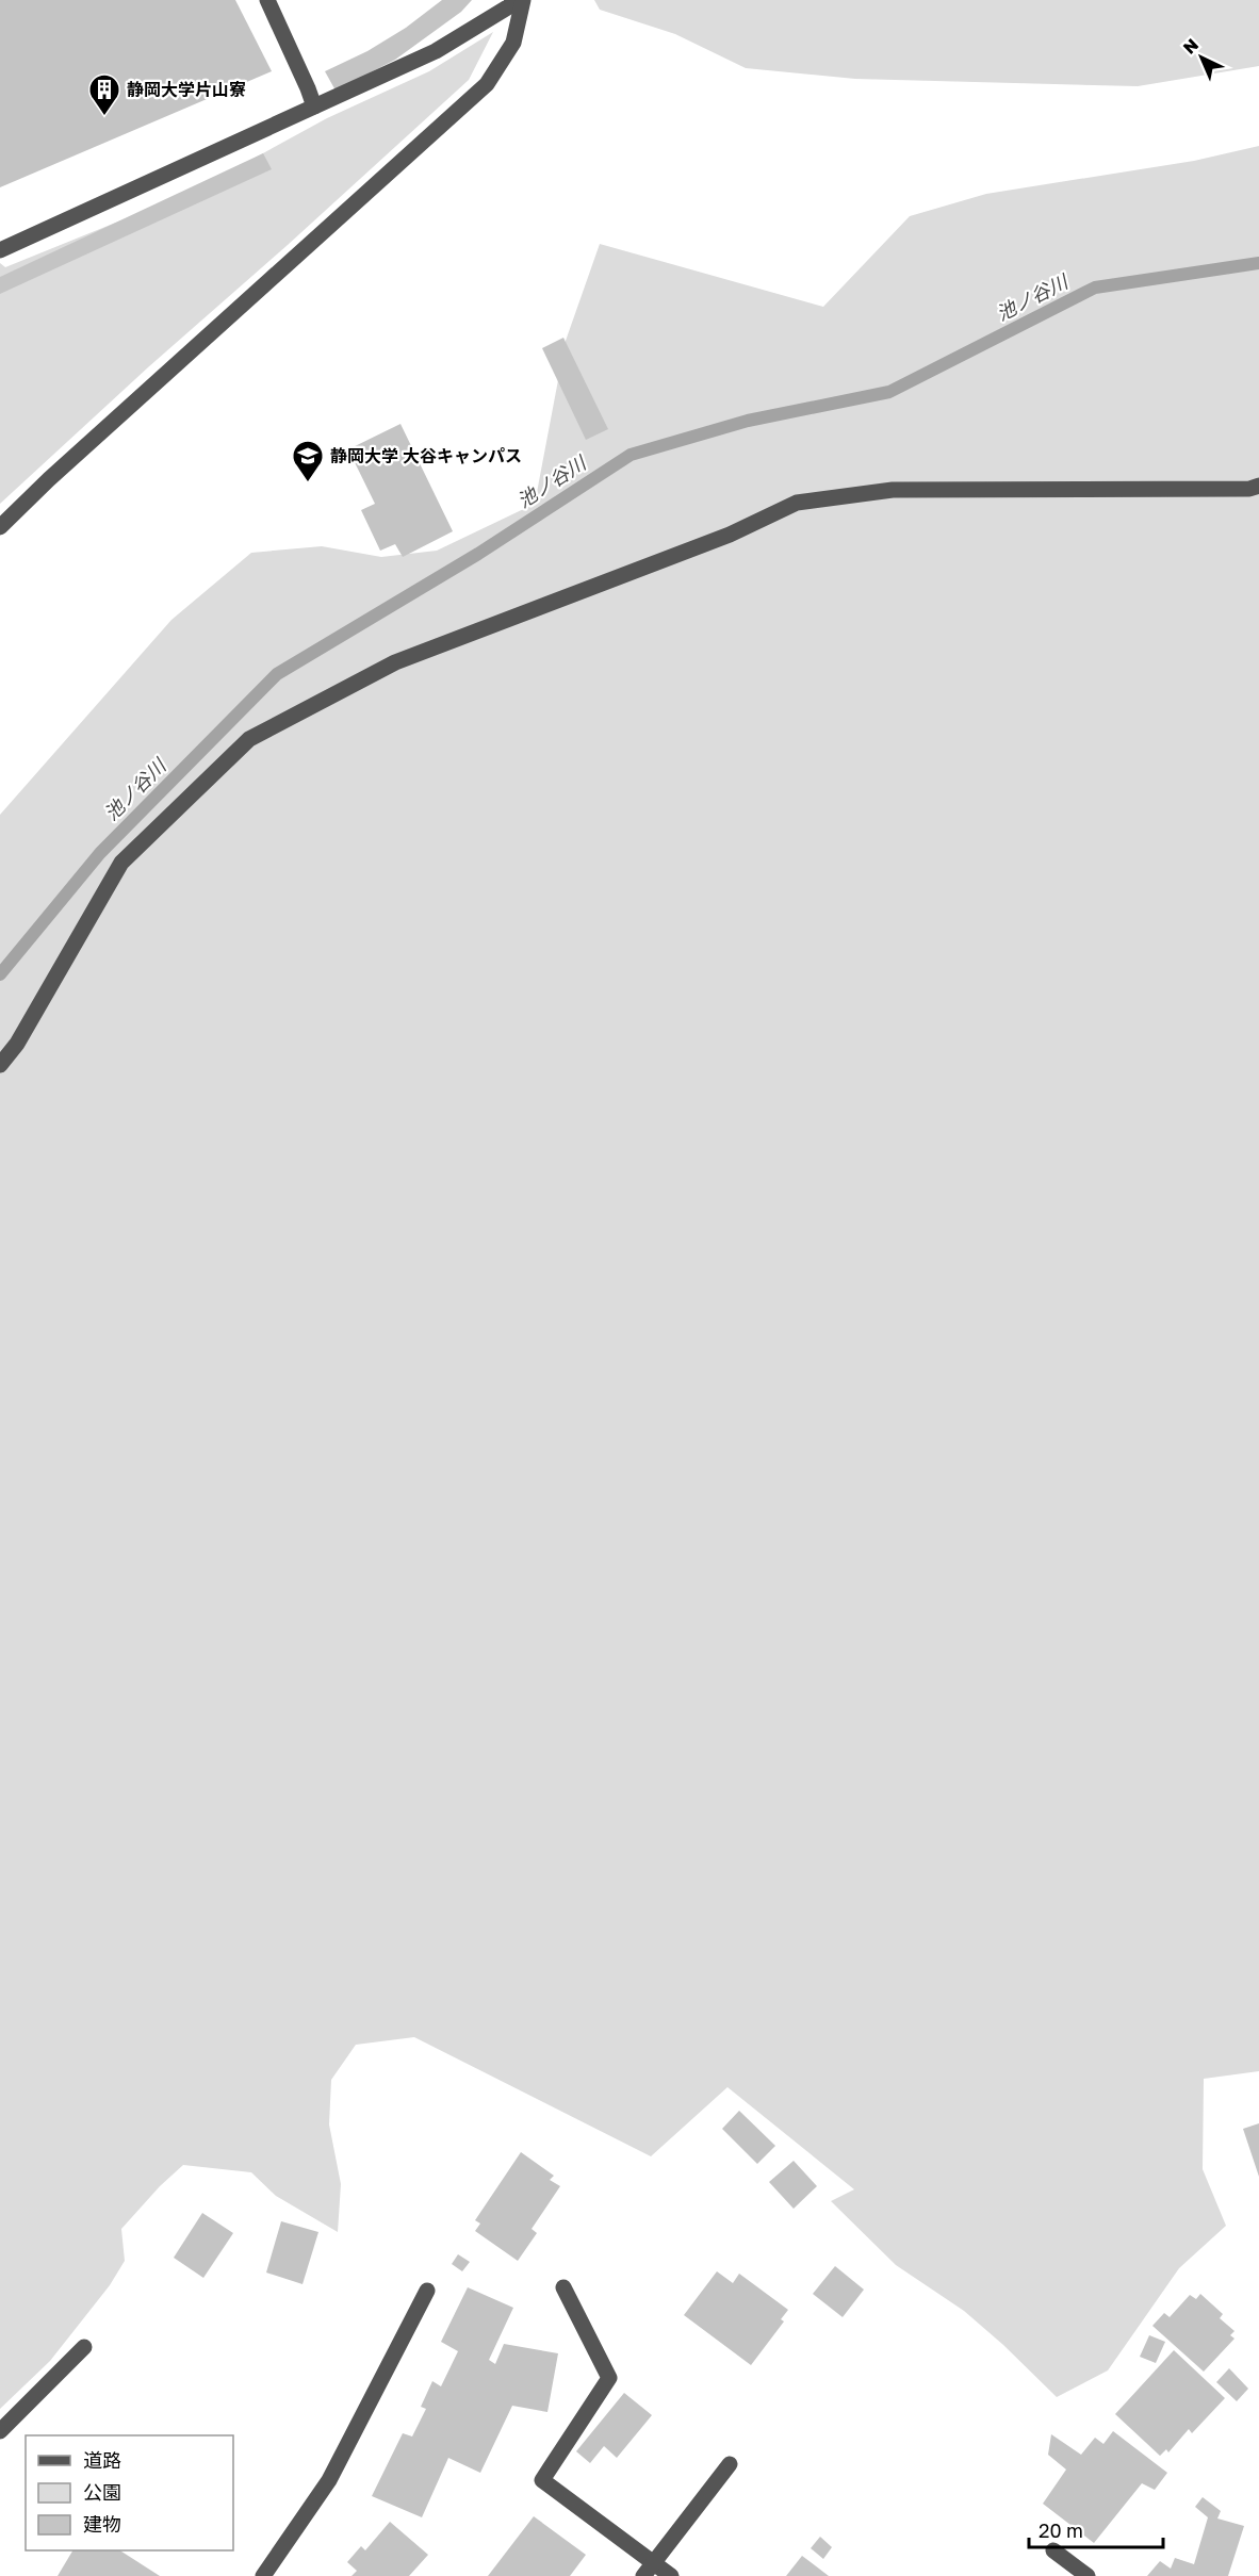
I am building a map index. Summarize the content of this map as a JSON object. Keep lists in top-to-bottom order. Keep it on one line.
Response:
{"water":["池ノ谷川"],"places":{"building":["静岡大学片山寮"],"school or university":["静岡大学 大谷キャンパス"]},"legend":["道路","公園","建物"],"scale_bar":"20 m","north":"top left"}
